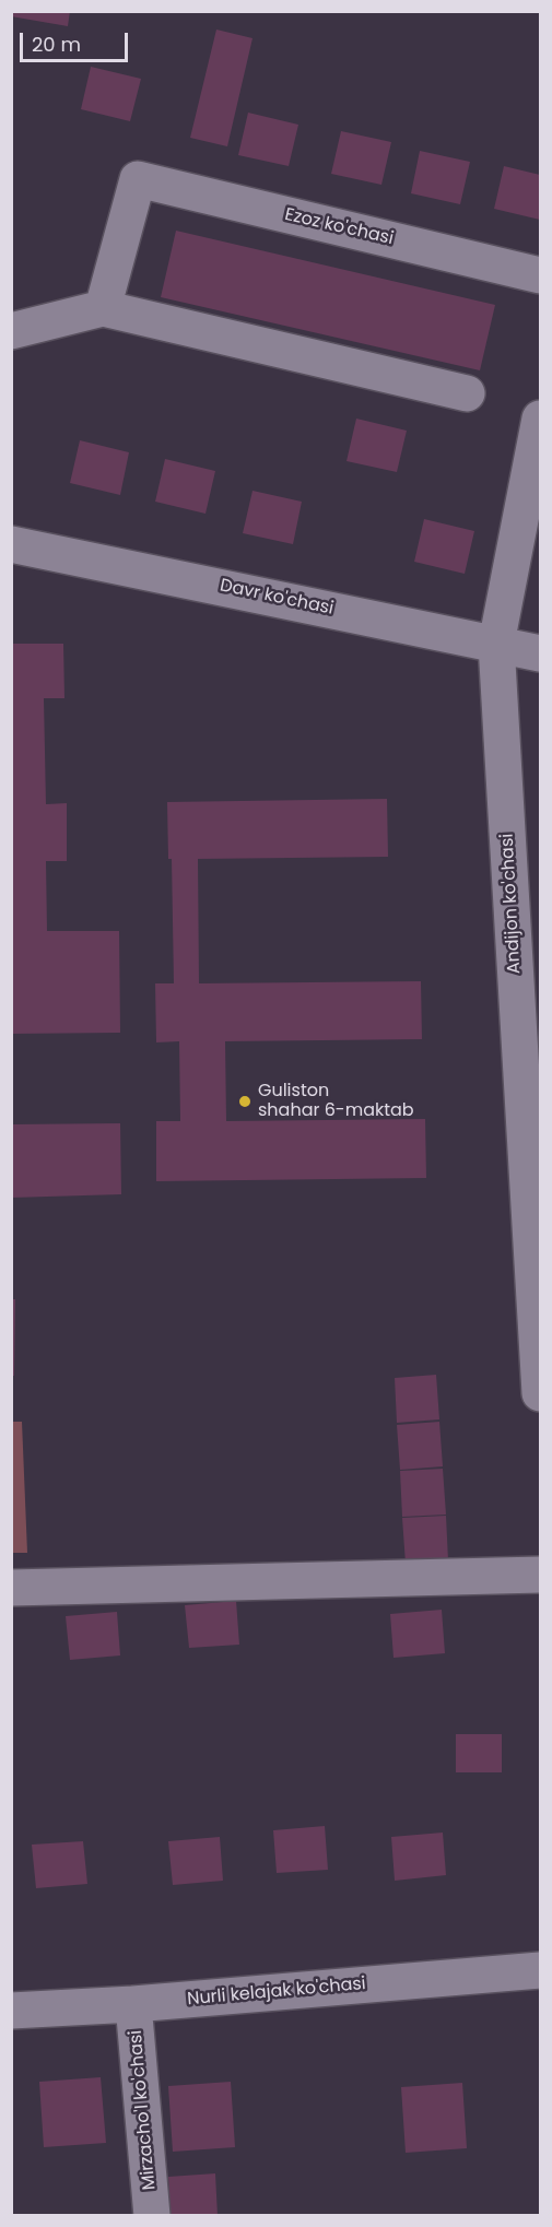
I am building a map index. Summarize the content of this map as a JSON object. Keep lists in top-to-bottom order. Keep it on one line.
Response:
{"streets":{"street":["Ezoz ko'chasi","Davr ko'chasi","Andijon ko'chasi","Nurli kelajak ko'chasi","Mirzacho'l ko'chasi"]},"crossings":[["Davr ko'chasi","Andijon ko'chasi"],["Nurli kelajak ko'chasi","Mirzacho'l ko'chasi"]],"places":["Guliston shahar 6-maktab"],"scale_bar":"20 m"}
